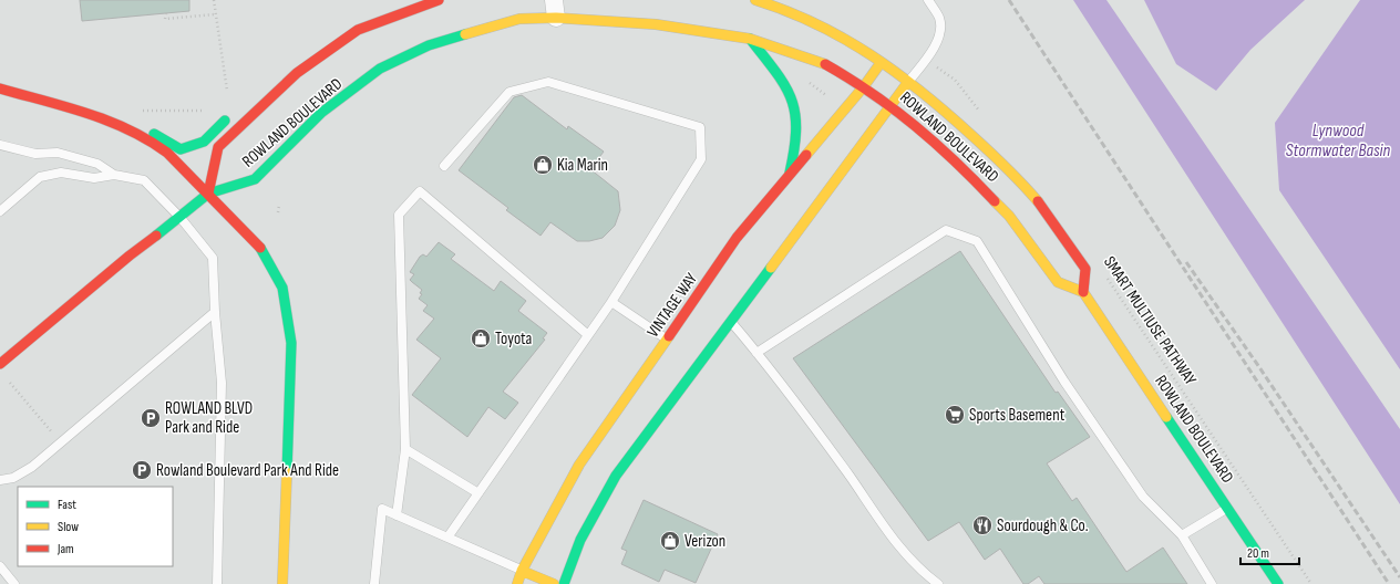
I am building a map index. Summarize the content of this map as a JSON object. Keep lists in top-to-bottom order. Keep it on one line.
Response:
{"streets":{"main road":["ROWLAND BOULEVARD","VINTAGE WAY"],"path":["SMART MULTIUSE PATHWAY"]},"crossings":[["ROWLAND BOULEVARD","VINTAGE WAY"]],"water":["Lynwood Stormwater Basin"],"places":{"shop":["Kia Marin","Toyota","Verizon"],"supermarket":["Sports Basement"],"parking":["ROWLAND BLVD Park and Ride","Rowland Boulevard Park And Ride"],"restaurant":["Sourdough & Co."]},"legend":["Fast","Slow","Jam"],"scale_bar":"20 m"}
